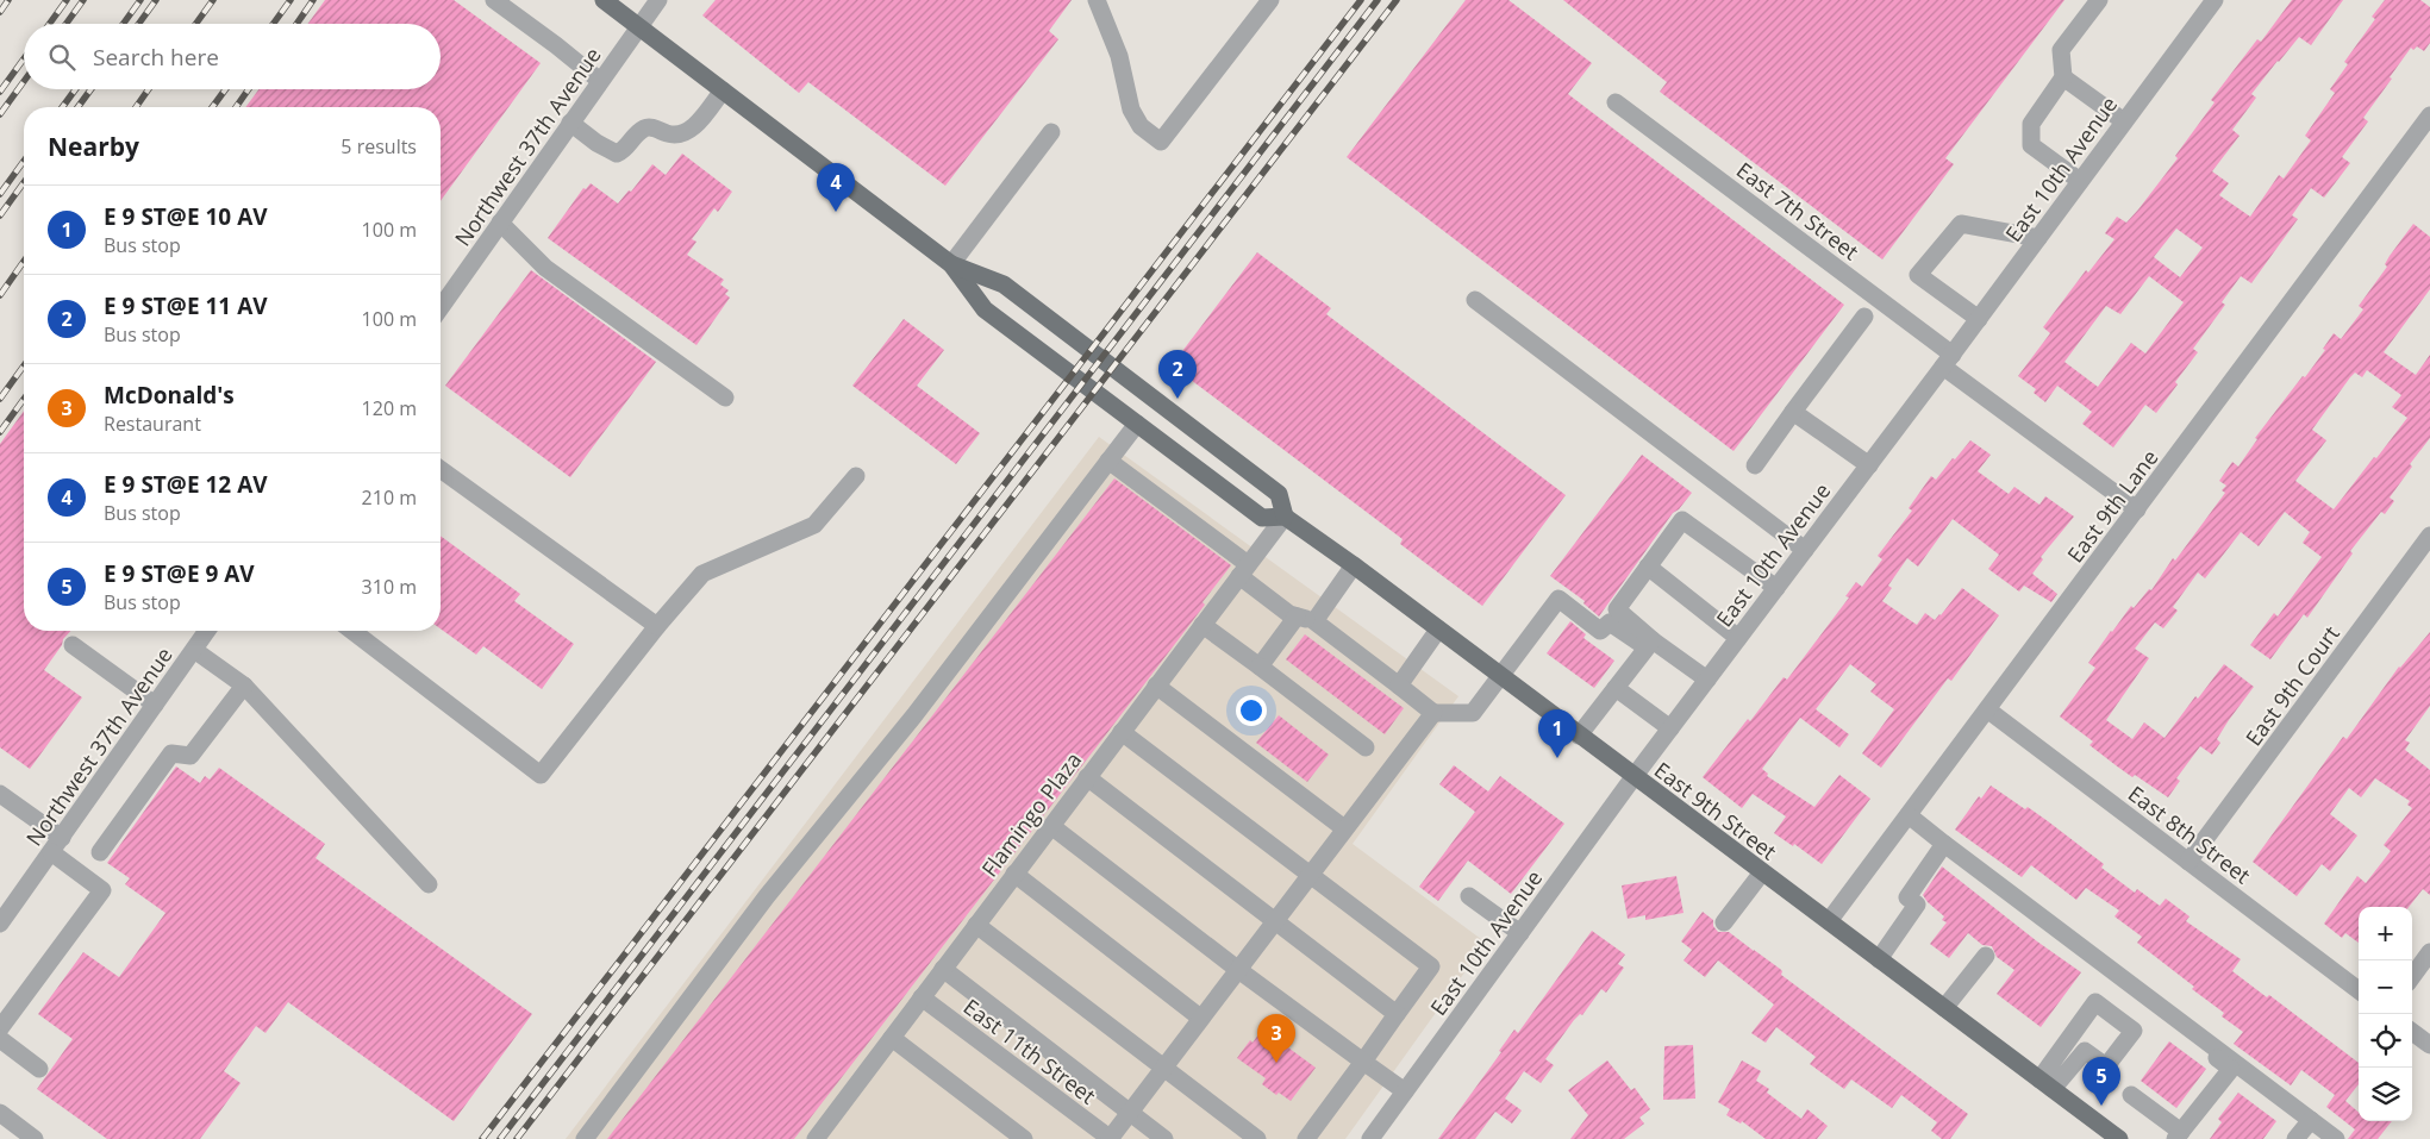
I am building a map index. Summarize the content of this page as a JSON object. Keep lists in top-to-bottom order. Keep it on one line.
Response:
{"streets":{"main road":["East 9th Street"],"street":["Northwest 37th Avenue","East 10th Avenue","East 7th Street","East 9th Lane","East 9th Court","Flamingo Plaza","East 8th Street","East 11th Street"]},"crossings":[["East 10th Avenue","East 7th Street"],["East 10th Avenue","East 9th Street"],["East 7th Street","East 9th Lane"],["East 9th Lane","East 9th Street"],["East 9th Lane","East 8th Street"],["East 9th Court","East 8th Street"],["East 9th Street","Flamingo Plaza"],["Flamingo Plaza","East 11th Street"]],"page":{"search":"Search here","heading":["Nearby","5 results"],"pins":["4","2","1","3","5"],"list":[{"mark":"1","name":"E 9 ST@E 10 AV","note":"Bus stop","value":"100 m"},{"mark":"2","name":"E 9 ST@E 11 AV","note":"Bus stop","value":"100 m"},{"mark":"3","name":"McDonald's","note":"Restaurant","value":"120 m"},{"mark":"4","name":"E 9 ST@E 12 AV","note":"Bus stop","value":"210 m"},{"mark":"5","name":"E 9 ST@E 9 AV","note":"Bus stop","value":"310 m"}],"map_buttons":["+","−"]}}
